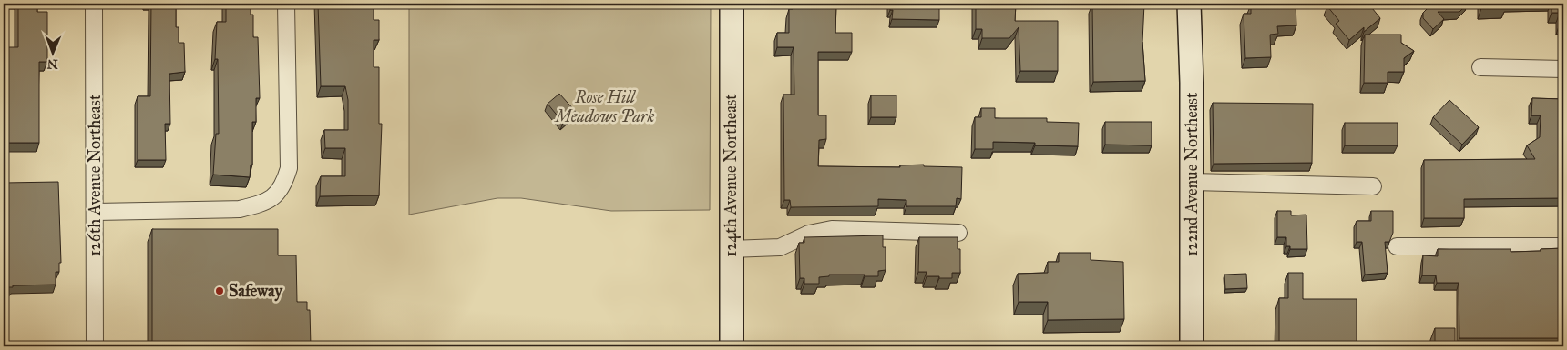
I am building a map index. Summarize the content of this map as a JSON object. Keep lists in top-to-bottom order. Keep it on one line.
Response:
{"streets":{"main road":["122nd Avenue Northeast","124th Avenue Northeast"],"street":["126th Avenue Northeast"]},"parks":["Rose Hill Meadows Park"],"places":["Safeway"],"north":"bottom"}
